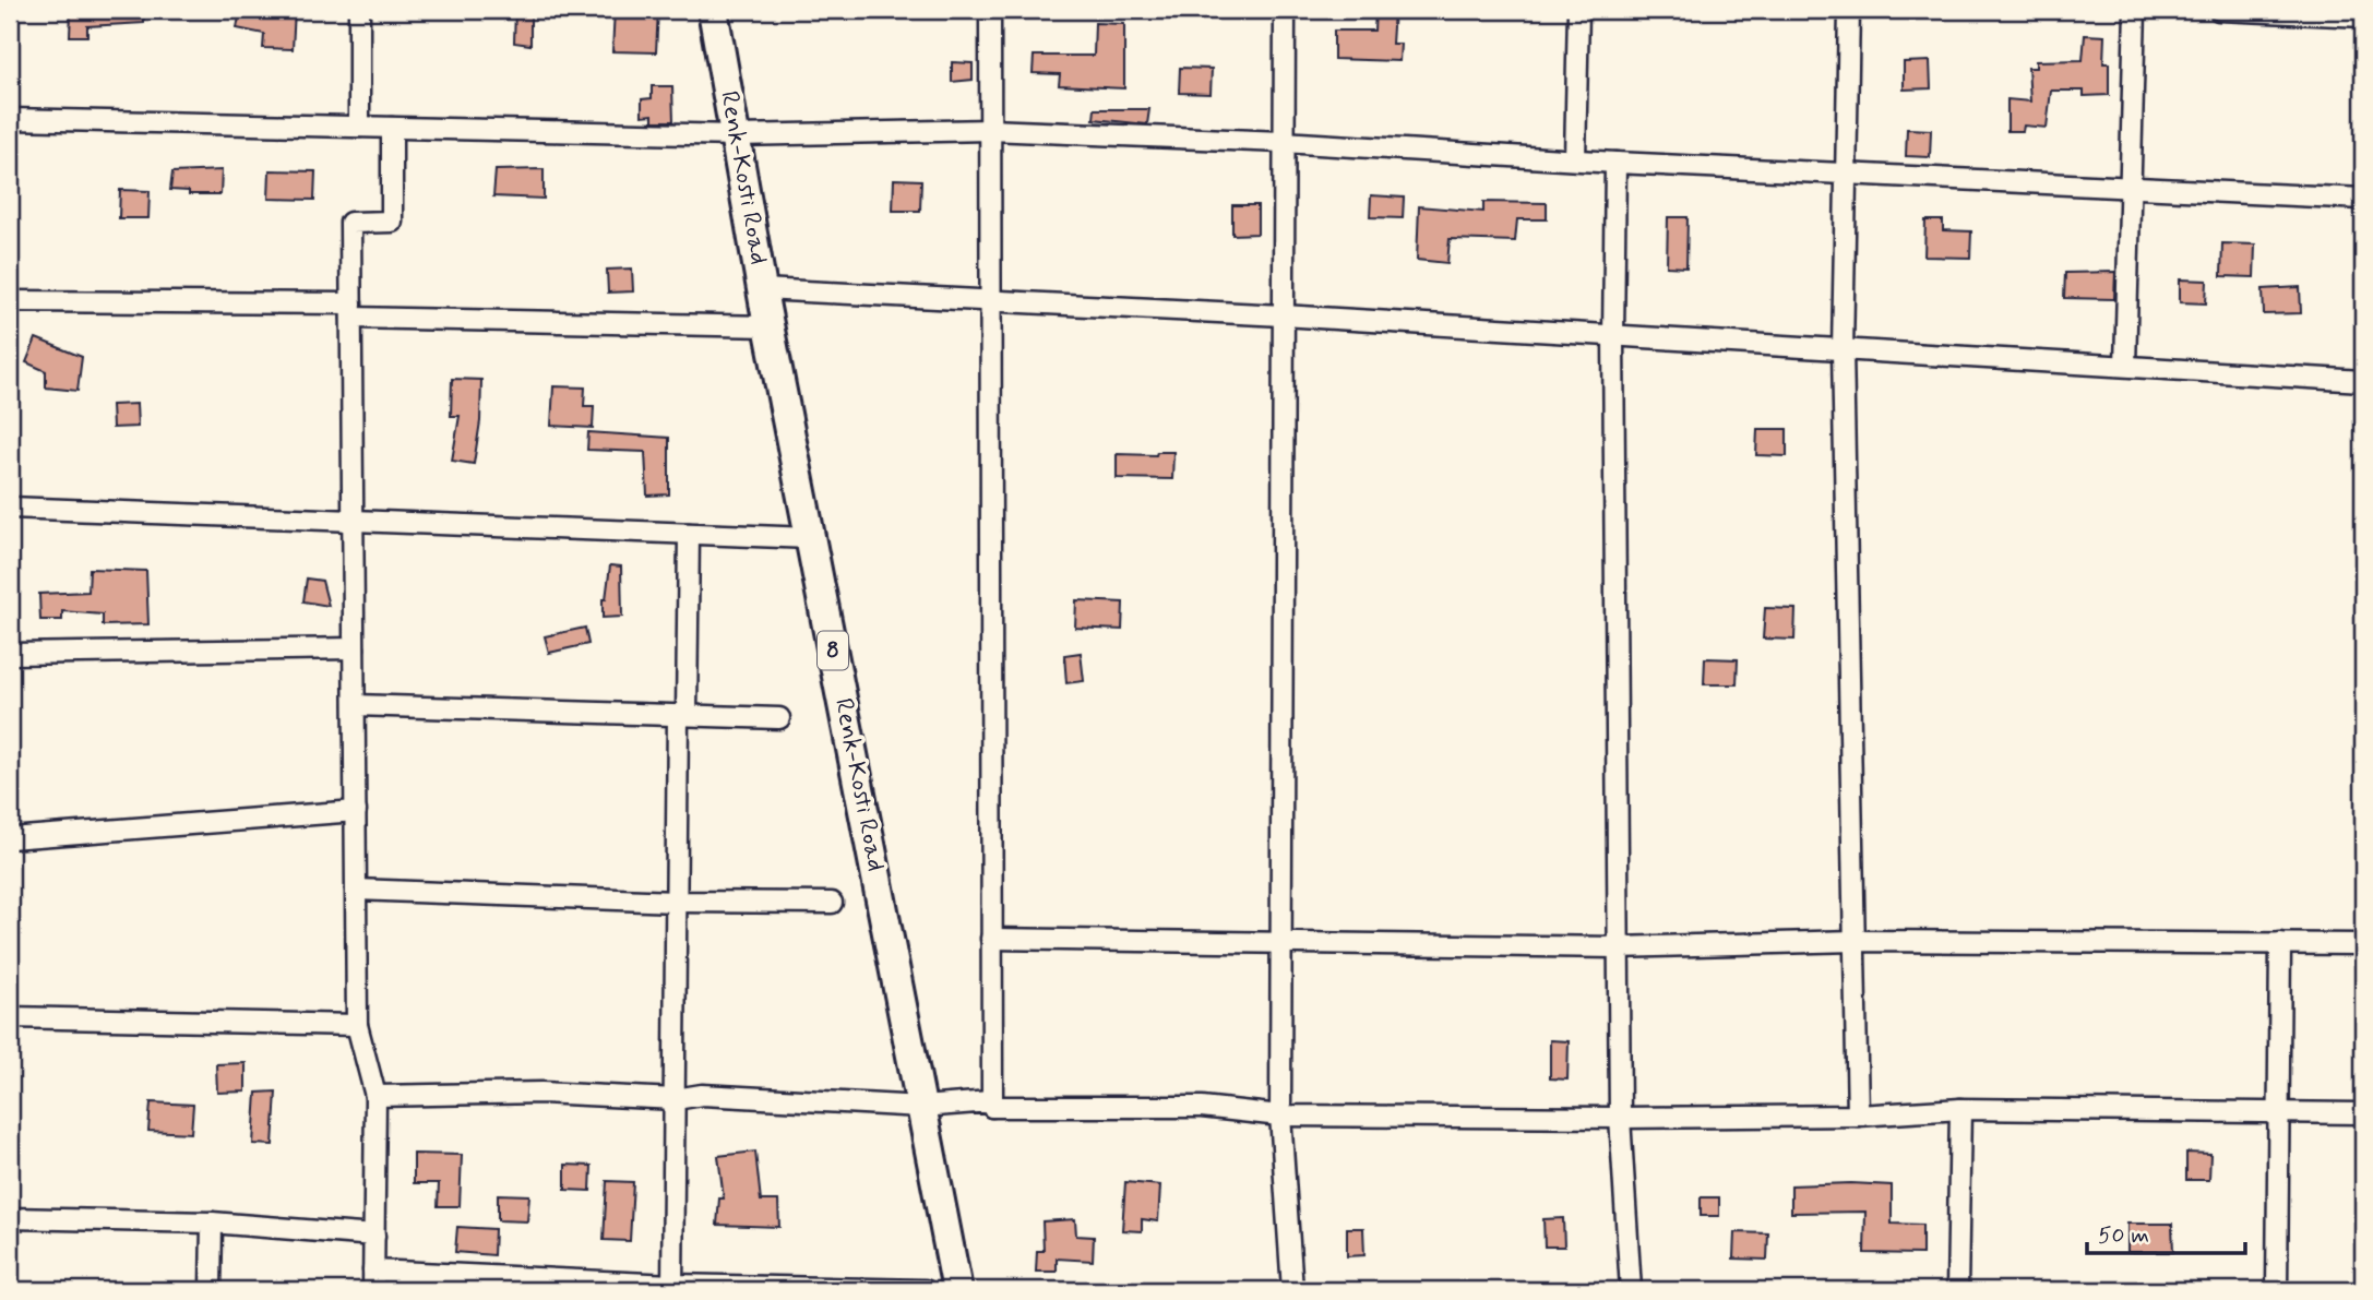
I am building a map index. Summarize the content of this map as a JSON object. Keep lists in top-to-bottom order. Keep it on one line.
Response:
{"streets":{"main road":["Renk-Kosti Road","8"]},"scale_bar":"50 m"}
